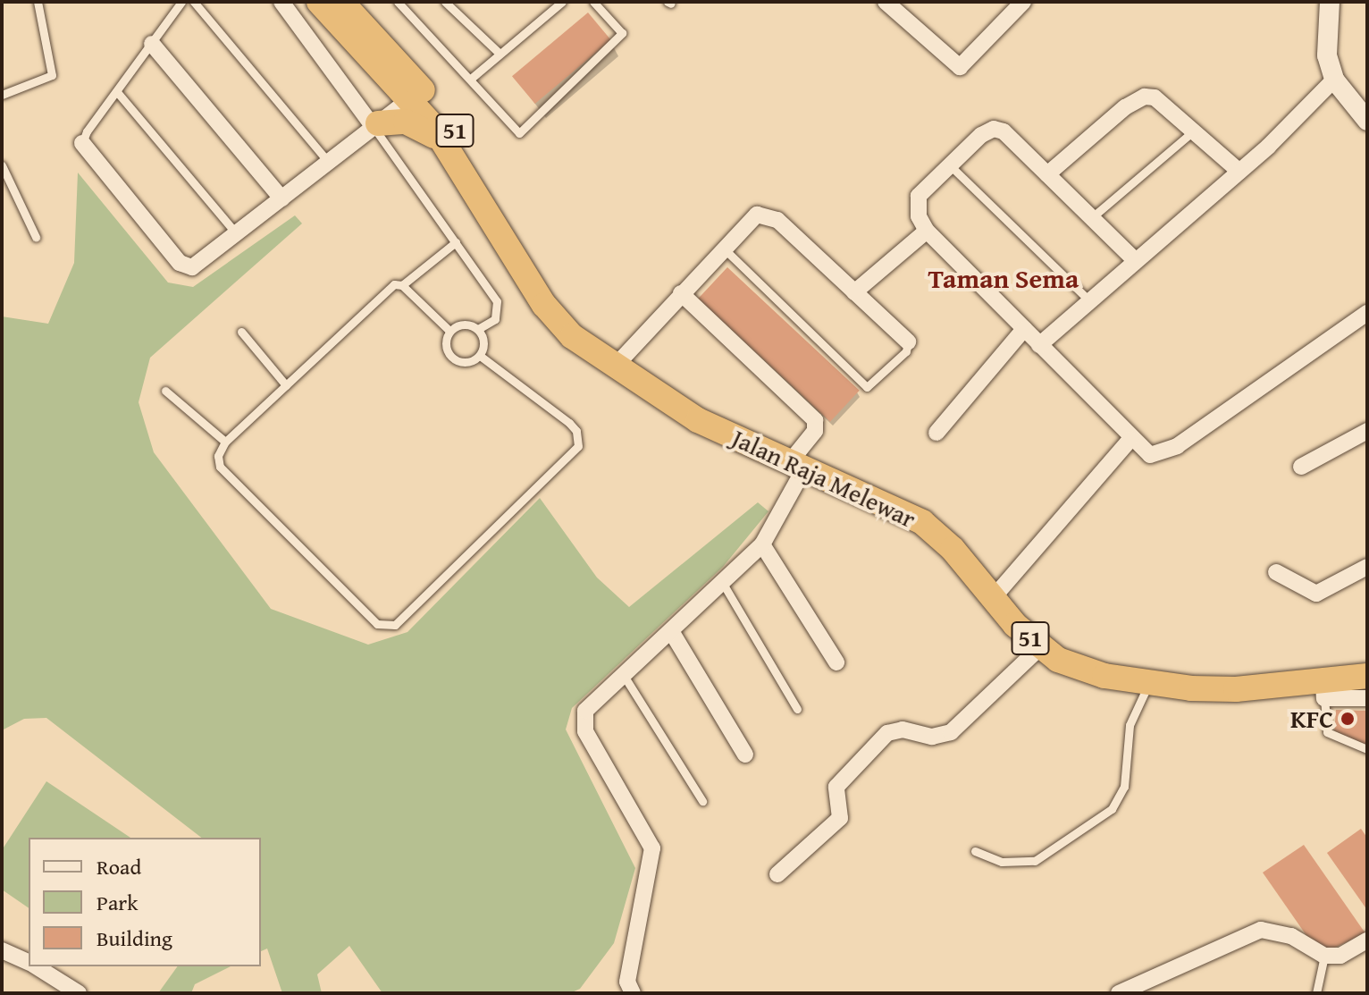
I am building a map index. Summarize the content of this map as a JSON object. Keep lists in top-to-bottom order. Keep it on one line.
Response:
{"streets":{"highway":["51","Jalan Raja Melewar"]},"districts":["Taman Sema"],"places":["KFC"],"legend":["Road","Park","Building"]}
